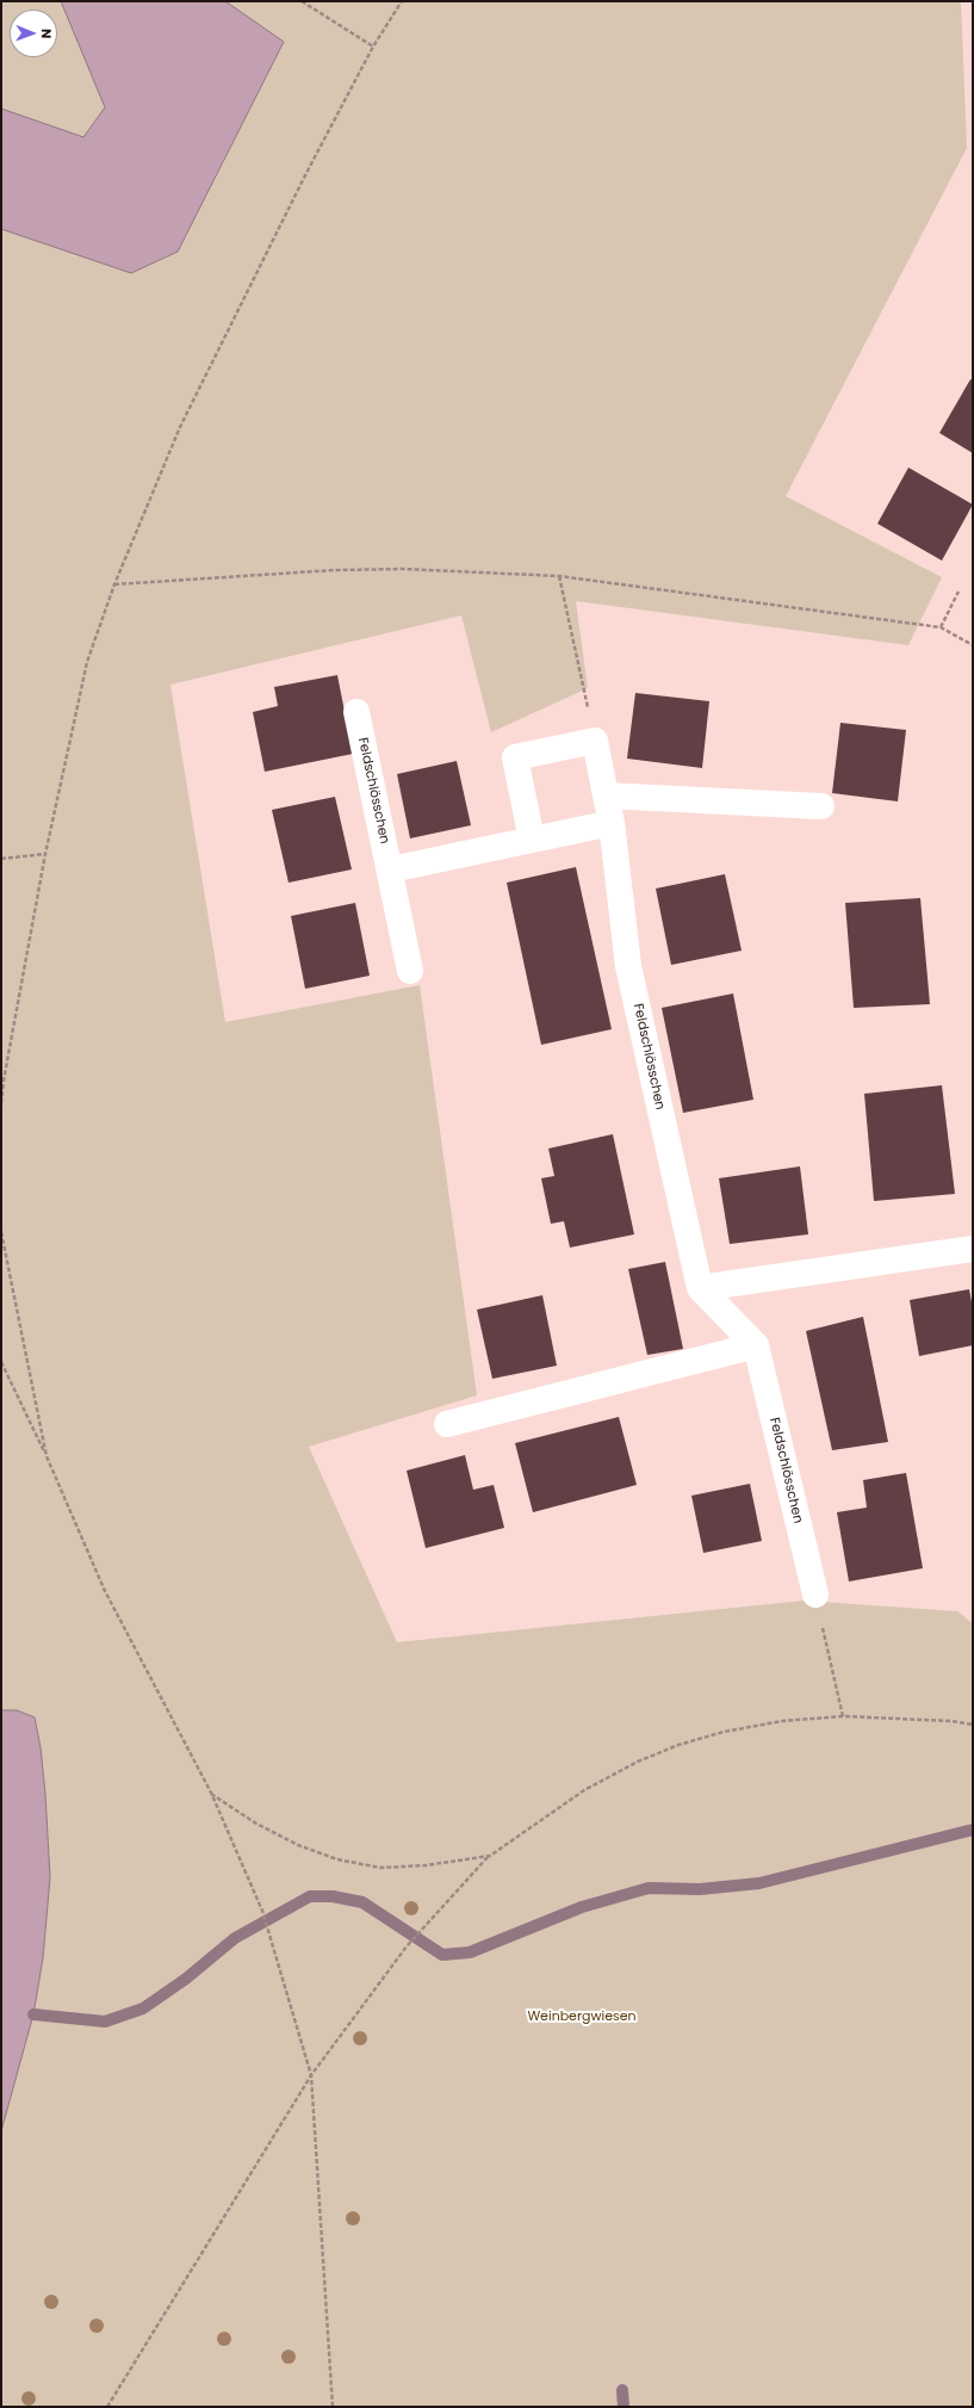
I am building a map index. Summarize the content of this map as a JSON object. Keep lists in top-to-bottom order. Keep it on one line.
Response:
{"streets":{"street":["Feldschlösschen"]},"parks":["Weinbergwiesen"],"north":"right"}
